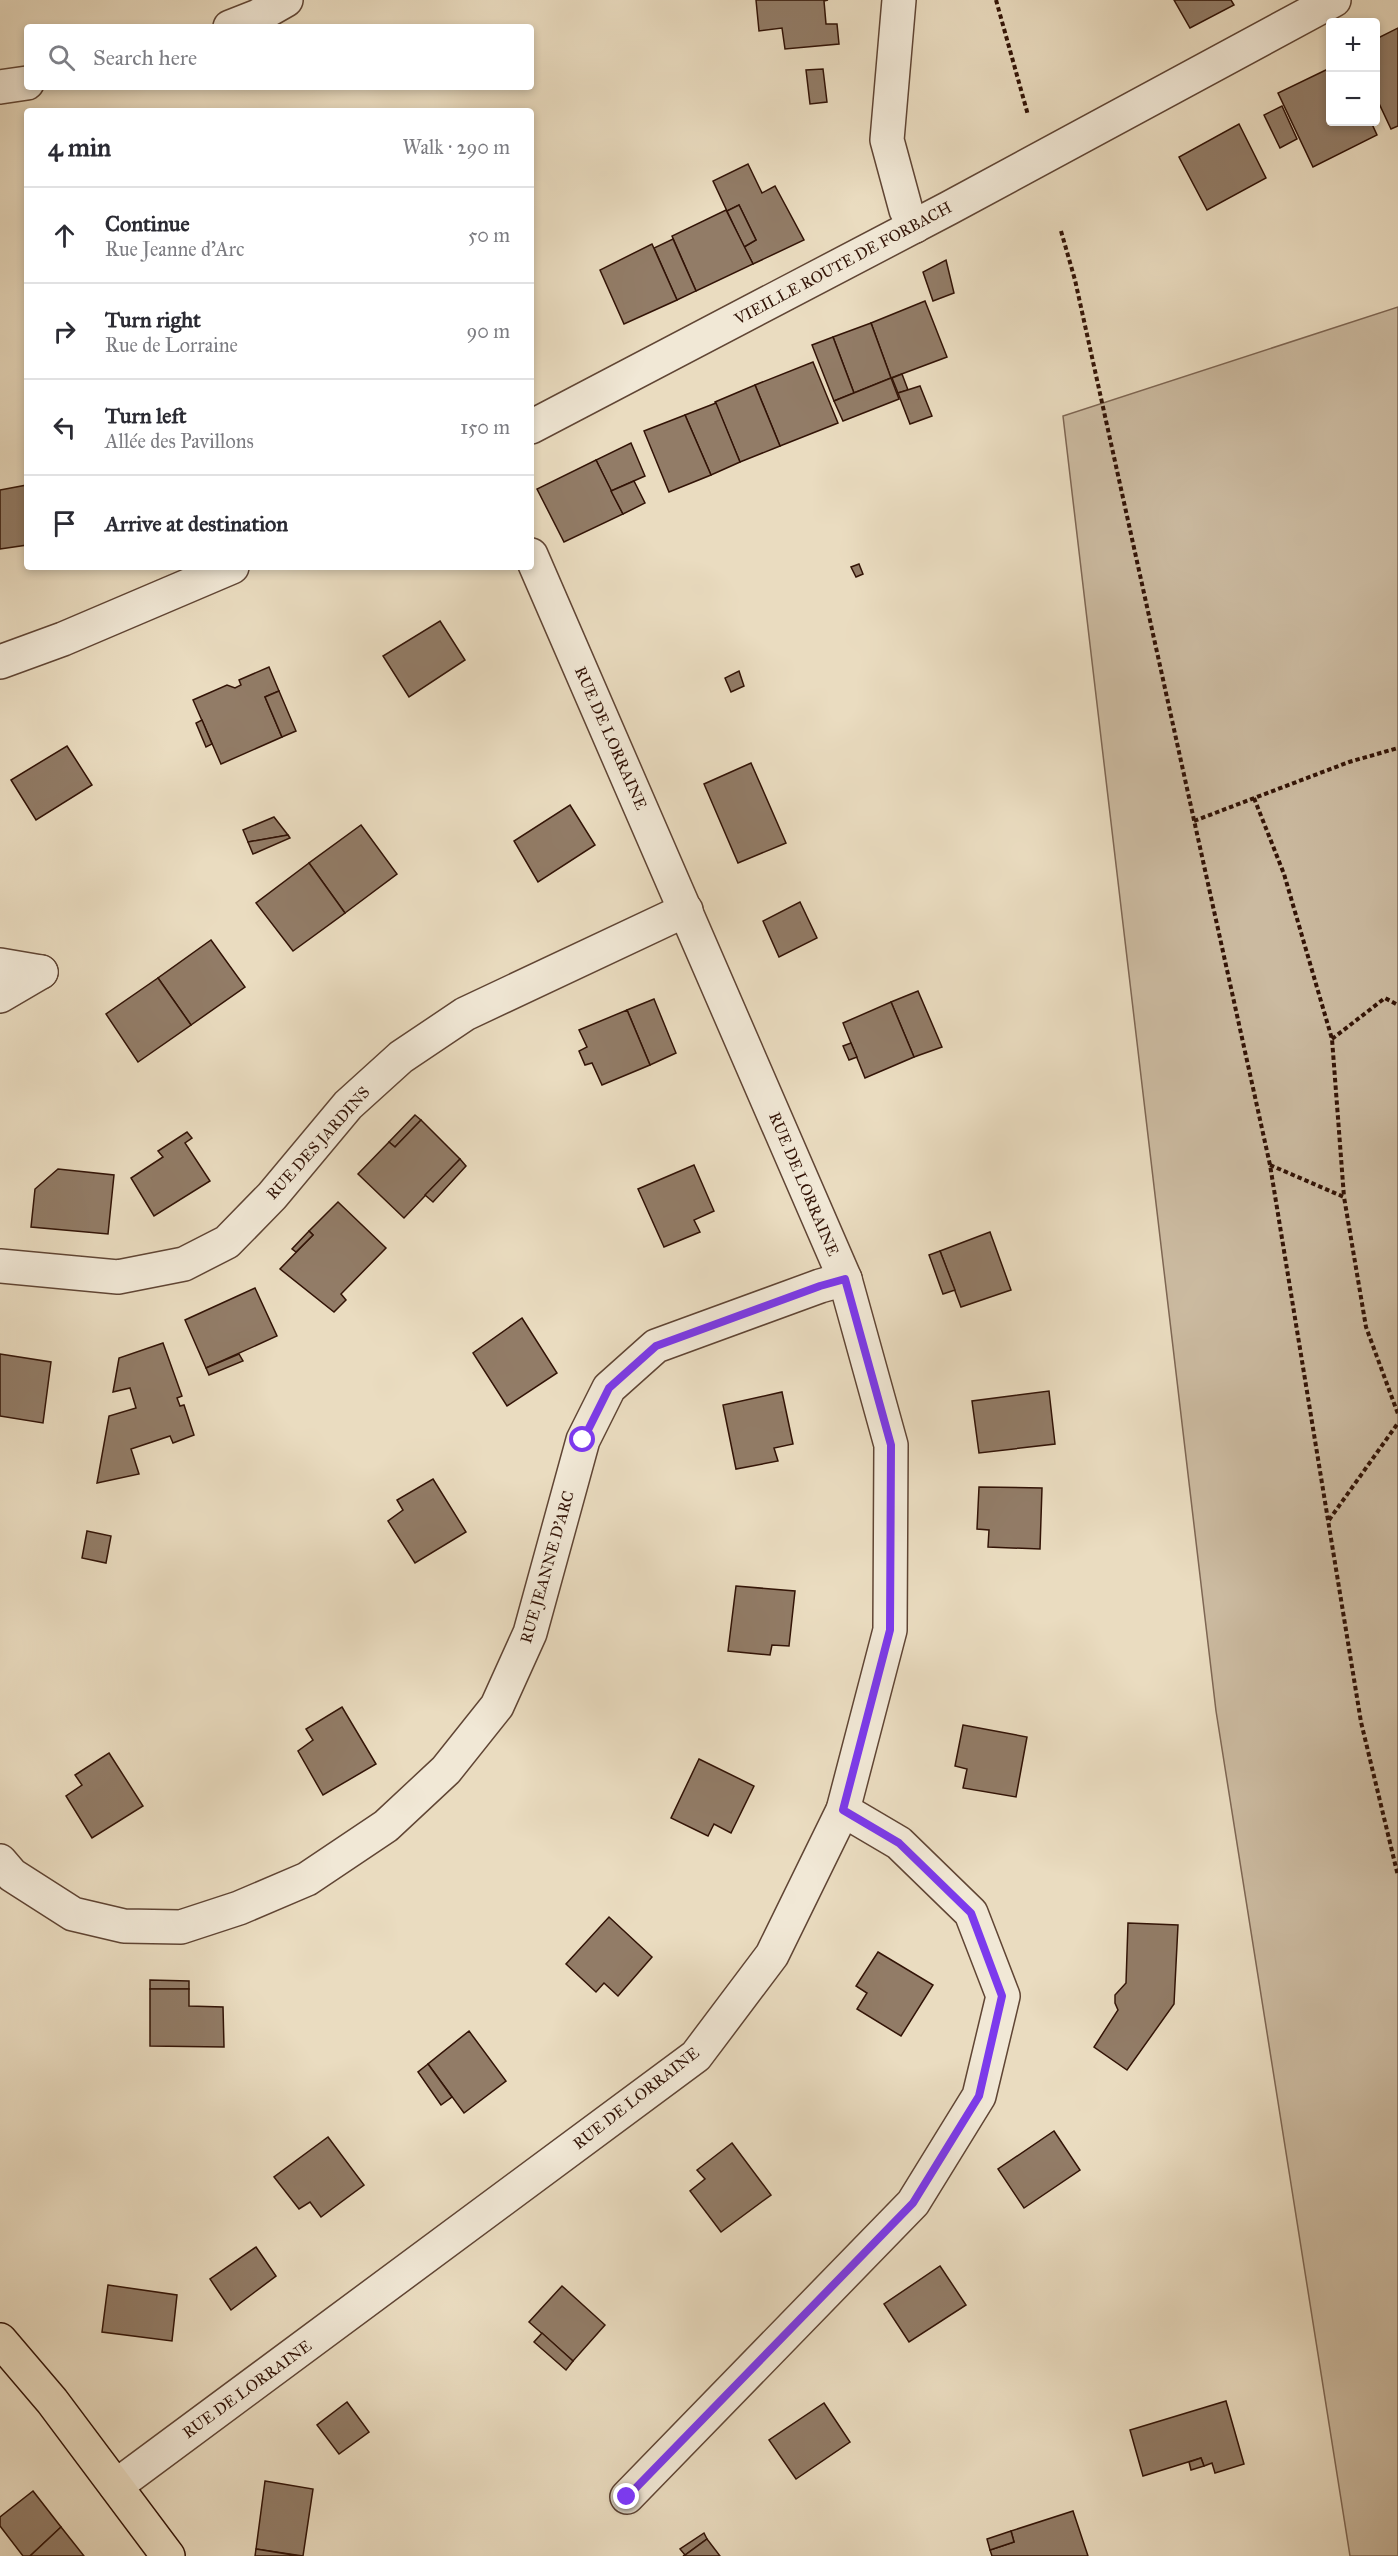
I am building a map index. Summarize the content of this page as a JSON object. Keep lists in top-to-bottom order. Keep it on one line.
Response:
{"streets":{"street":["VIEILLE ROUTE DE FORBACH","RUE DE LORRAINE","RUE DES JARDINS","RUE JEANNE D'ARC"]},"crossings":[["RUE DE LORRAINE","RUE DES JARDINS"],["RUE DE LORRAINE","RUE JEANNE D'ARC"]],"page":{"map_buttons":["+","−"],"search":"Search here","heading":["4 min","Walk · 290 m"],"list":[["Continue","Rue Jeanne d'Arc","50 m"],["Turn right","Rue de Lorraine","90 m"],["Turn left","Allée des Pavillons","150 m"],"Arrive at destination"]}}
